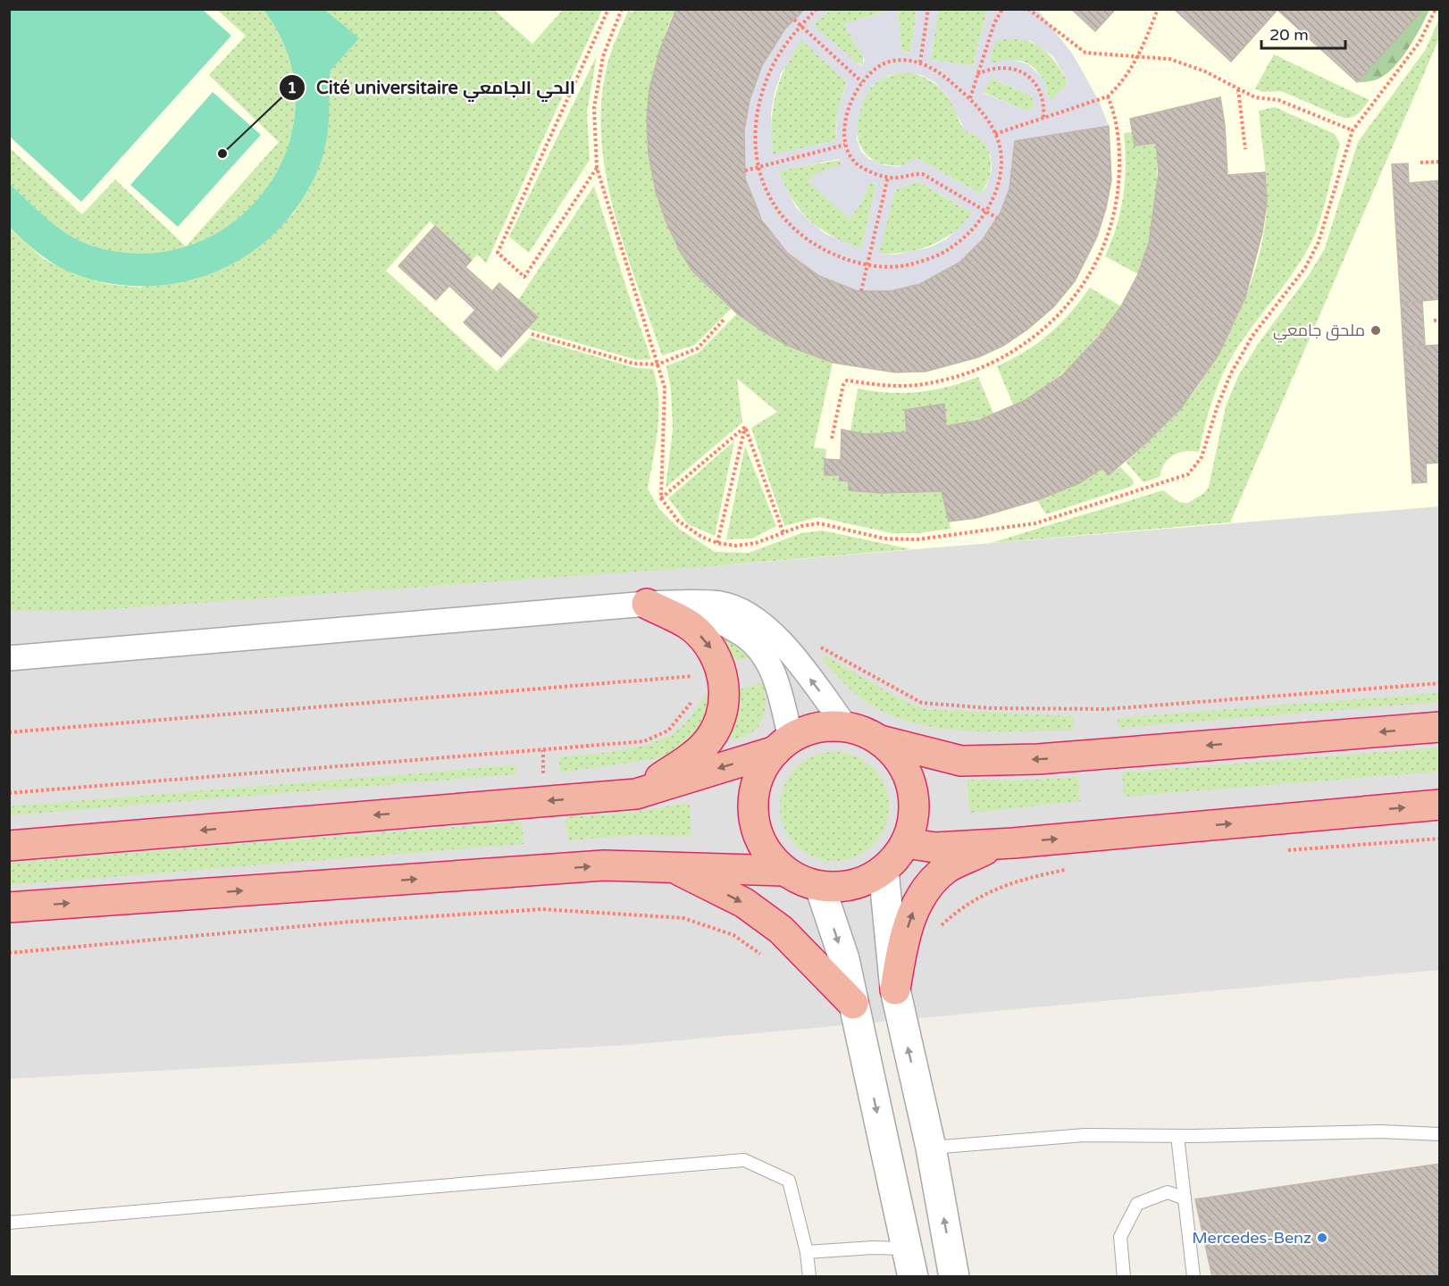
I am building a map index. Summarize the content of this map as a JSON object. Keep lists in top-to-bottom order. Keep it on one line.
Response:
{"places":["Cité universitaire الحي الجامعي","ملحق جامعي","Mercedes-Benz"],"scale_bar":"20 m"}
